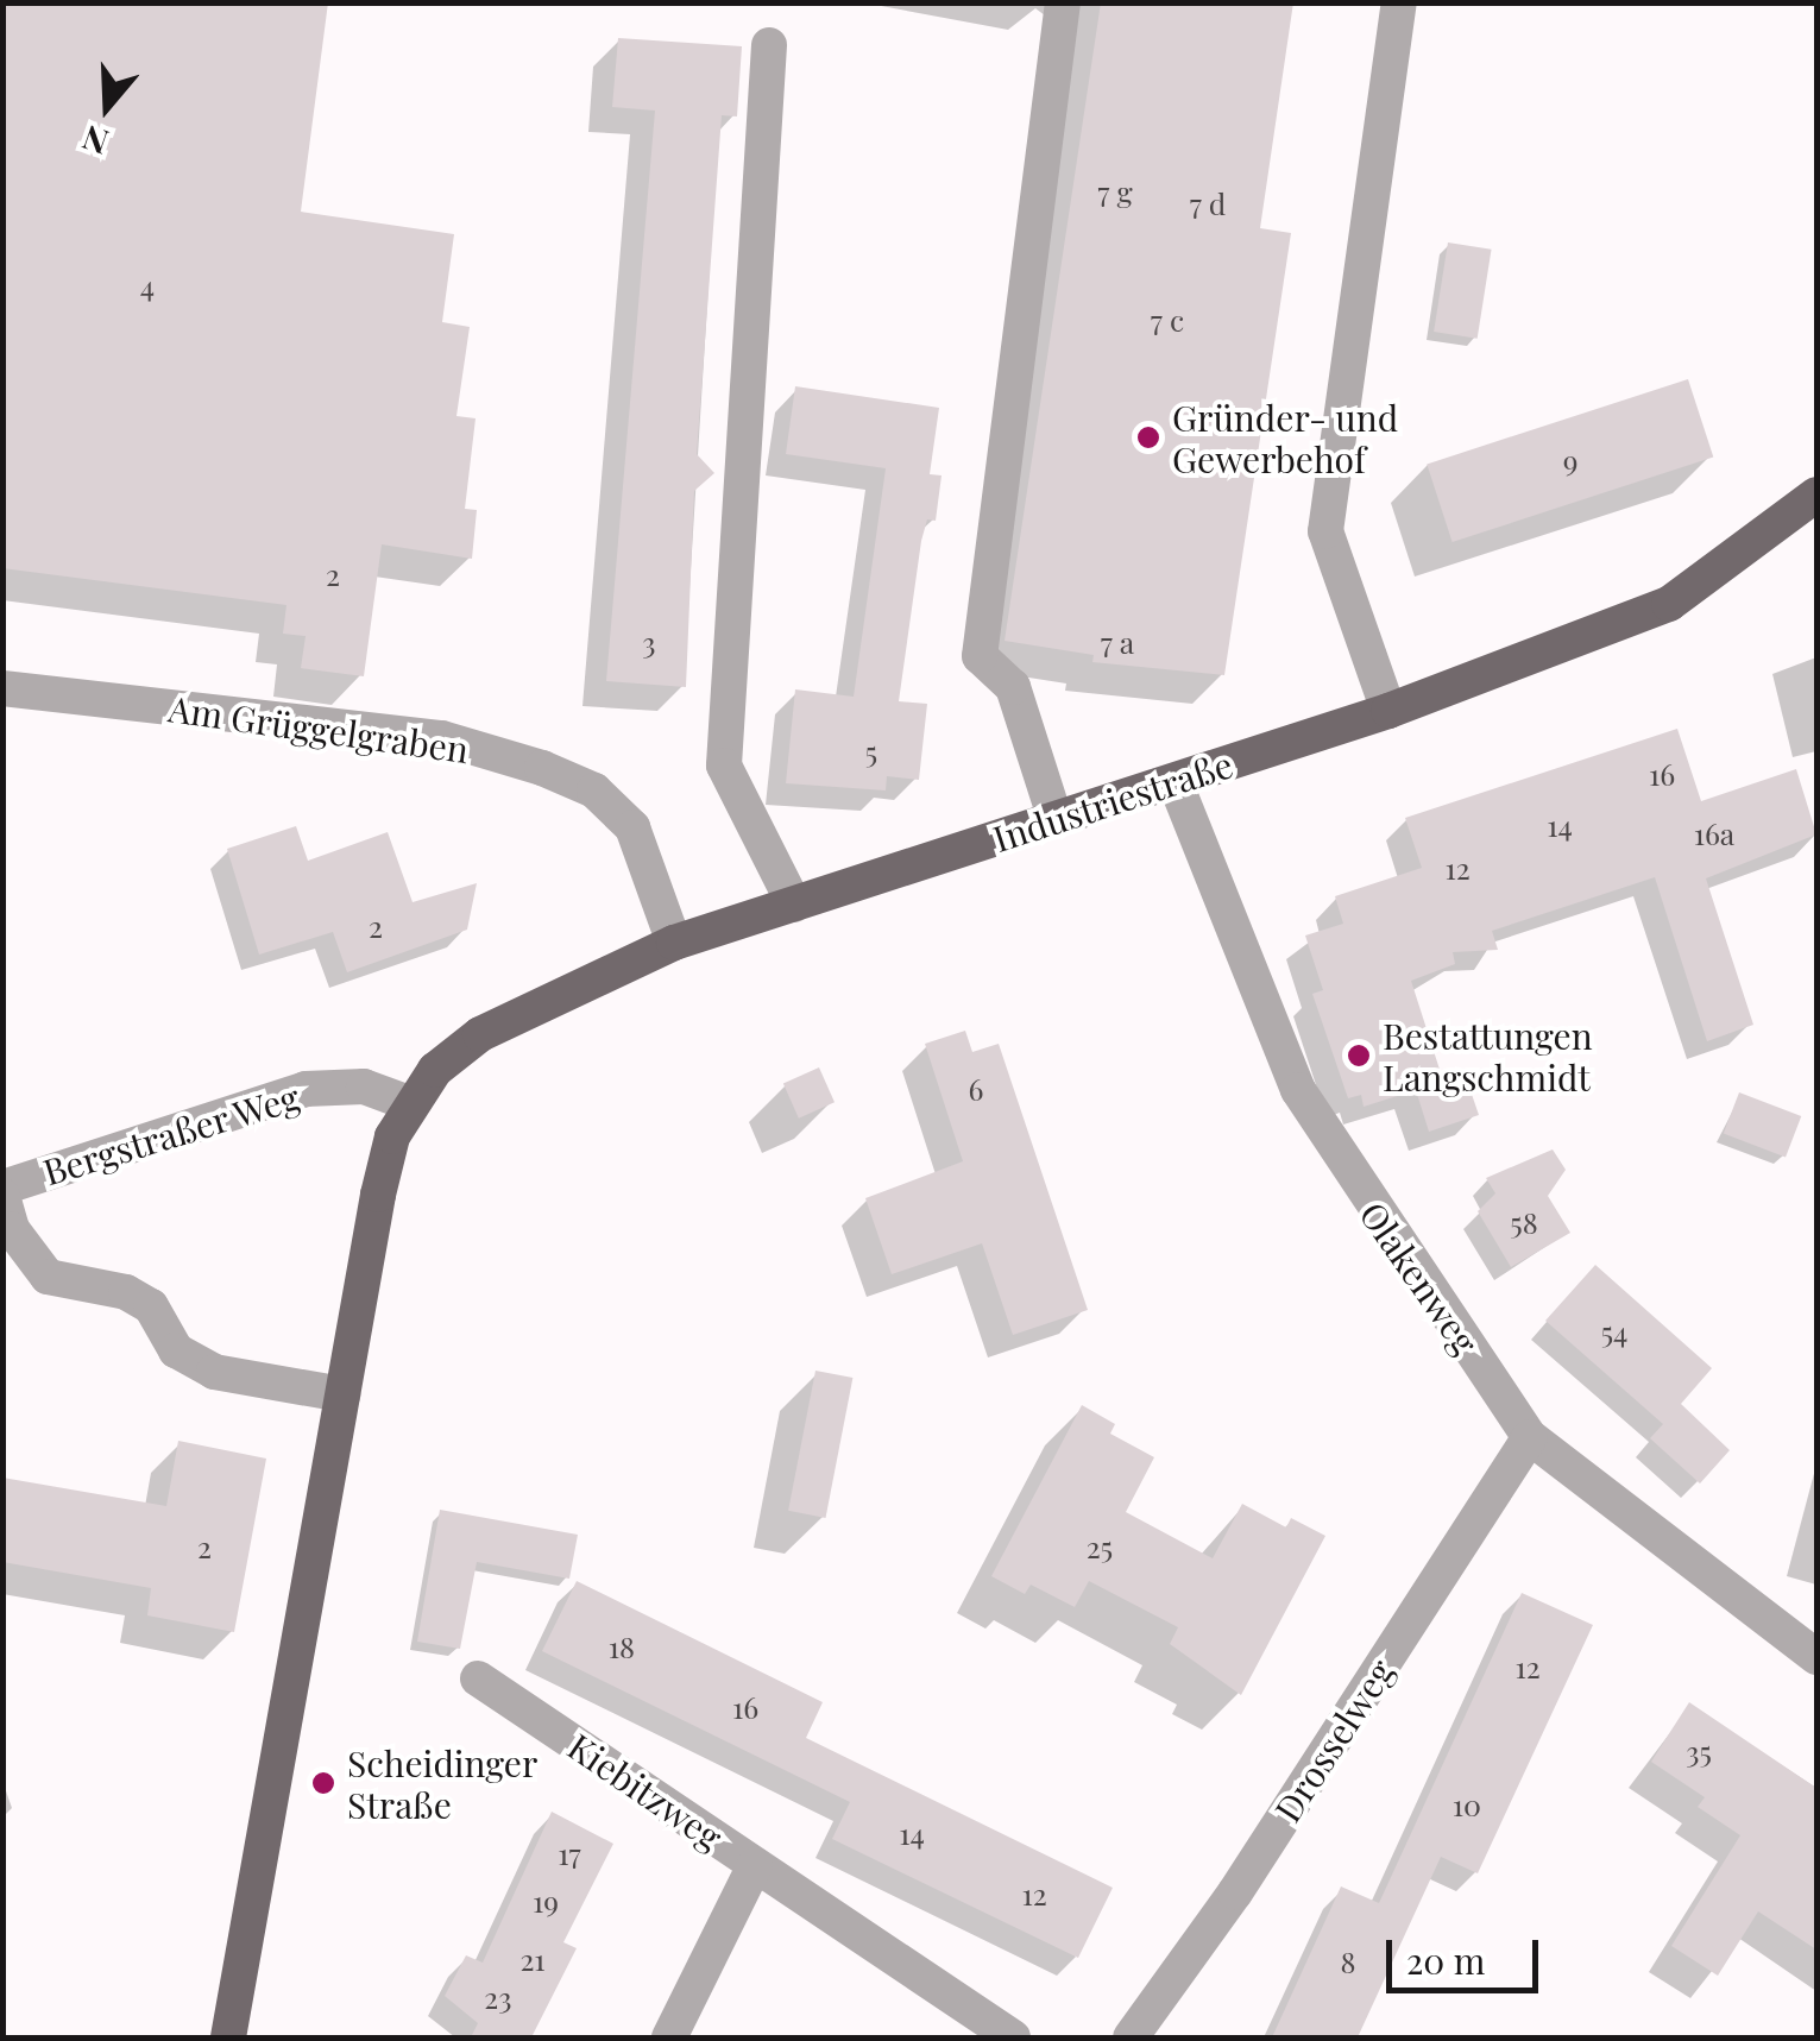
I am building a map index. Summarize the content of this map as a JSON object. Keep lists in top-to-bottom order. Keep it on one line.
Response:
{"streets":{"main road":["Industriestraße"],"street":["Am Grüggelgraben","Bergstraßer Weg","Olakenweg","Drosselweg","Kiebitzweg"]},"crossings":[["Am Grüggelgraben","Industriestraße"],["Industriestraße","Bergstraßer Weg"],["Industriestraße","Olakenweg"],["Olakenweg","Drosselweg"]],"places":["Gründer- und Gewerbehof","Bestattungen Langschmidt","Scheidinger Straße"],"house_numbers":["7 g","7 d","4","7 c","9","2","3","7 a","5","16","14","16a","12","2","6","58","54","2","25","18","12","16","35","10","14","17","12","19","21","8","23"],"scale_bar":"20 m","north":"bottom"}
